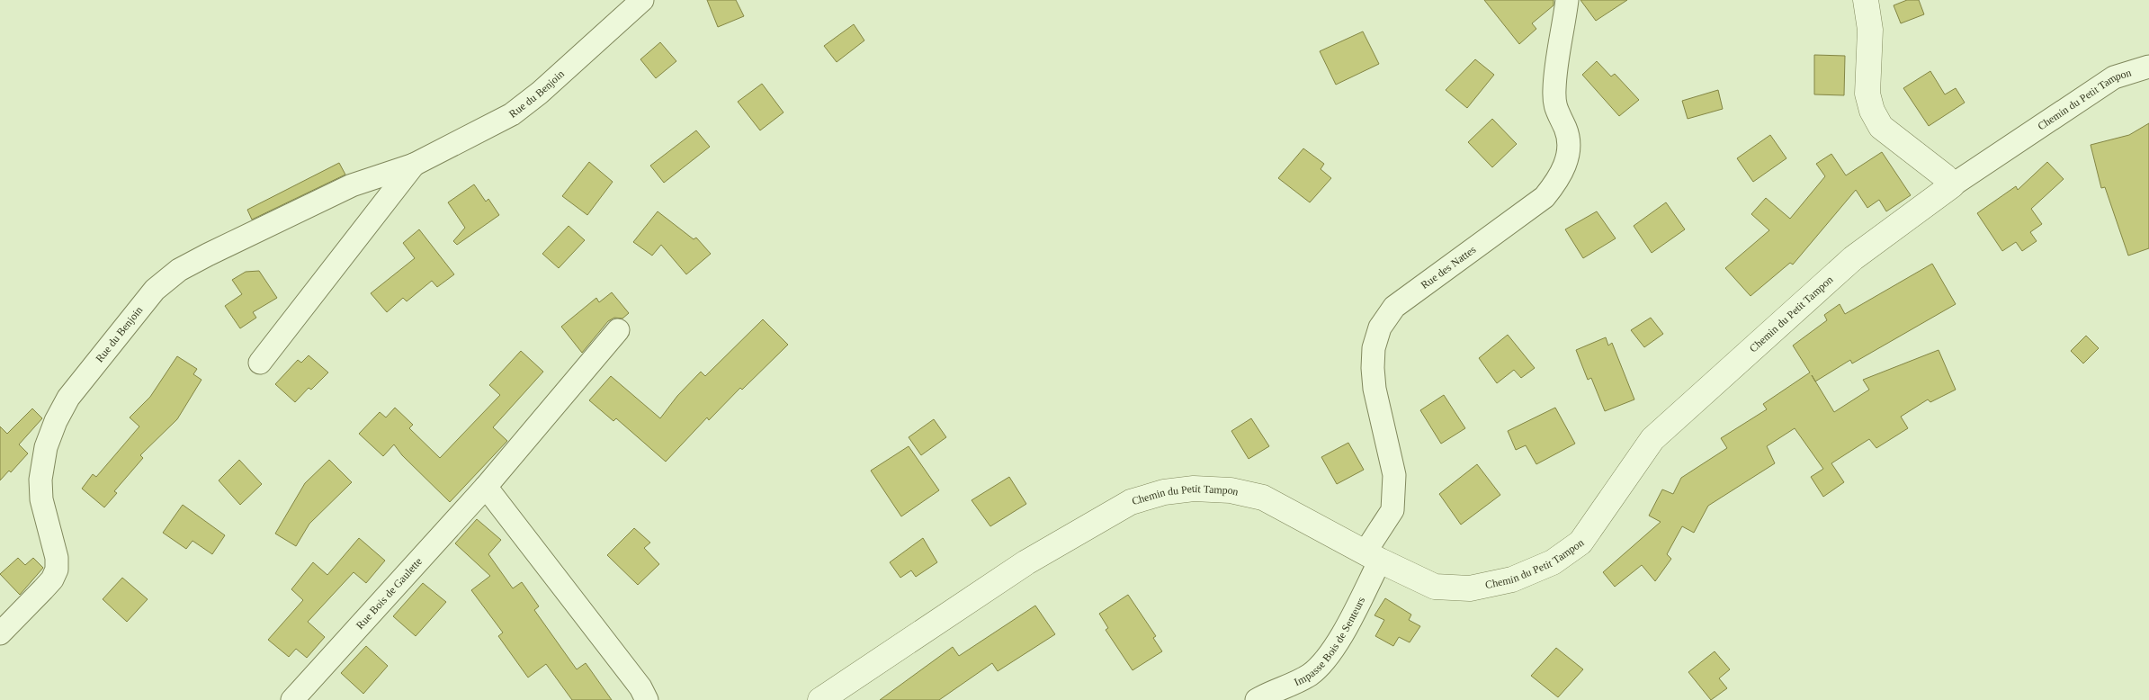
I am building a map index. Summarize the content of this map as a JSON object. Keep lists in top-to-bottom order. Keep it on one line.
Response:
{"streets":{"street":["Rue du Benjoin","Chemin du Petit Tampon","Rue des Nattes","Rue Bois de Gaulette","Impasse Bois de Senteurs"]},"crossings":[["Chemin du Petit Tampon","Rue des Nattes"],["Chemin du Petit Tampon","Impasse Bois de Senteurs"],["Rue des Nattes","Impasse Bois de Senteurs"]]}
